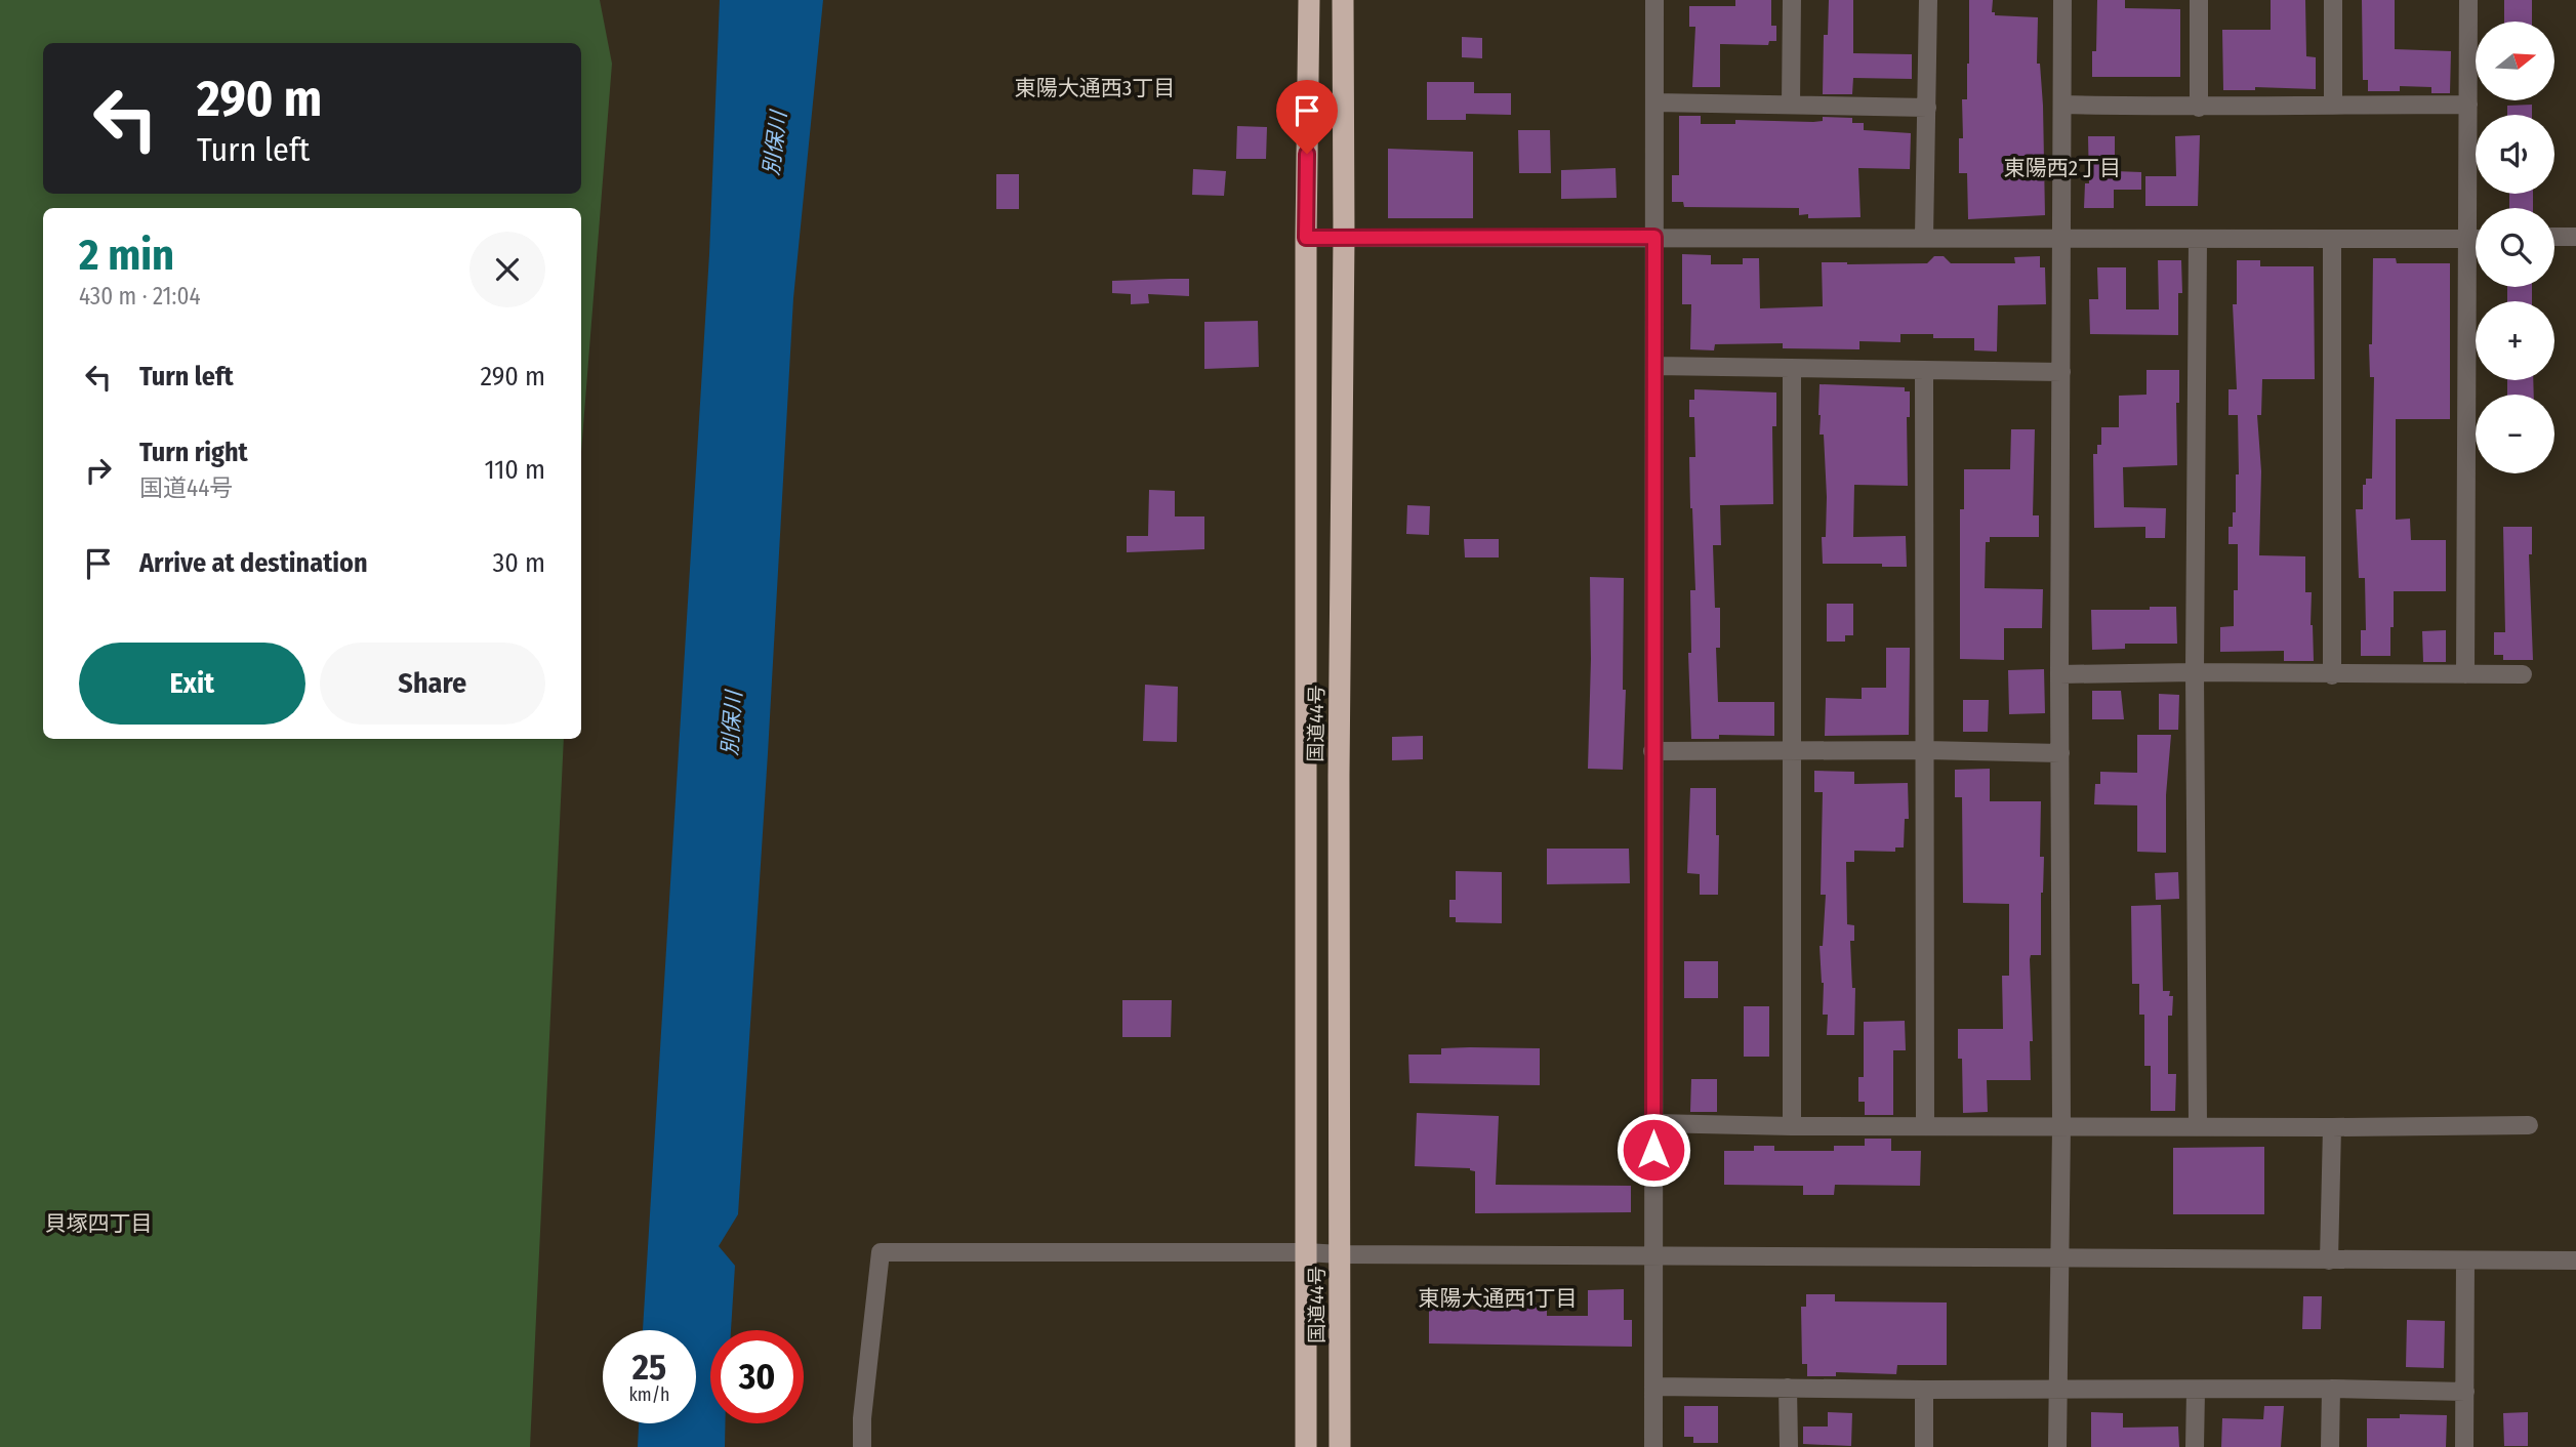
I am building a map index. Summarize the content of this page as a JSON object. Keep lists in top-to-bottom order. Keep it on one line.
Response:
{"streets":{"highway":["国道44号"]},"districts":["東陽大通西3丁目","東陽西2丁目","貝塚四丁目","東陽大通西1丁目"],"water":["別保川"],"north":"right","page":{"map_buttons":["+","−"],"turn":["290 m","Turn left"],"heading":["2 min","430 m · 21:04"],"list":[{"name":"Turn left","value":"290 m"},{"name":"Turn right","note":"国道44号","value":"110 m"},{"name":"Arrive at destination","value":"30 m"}],"buttons":["Exit","Share"],"speed":"25 km/h","limit":"30"}}
